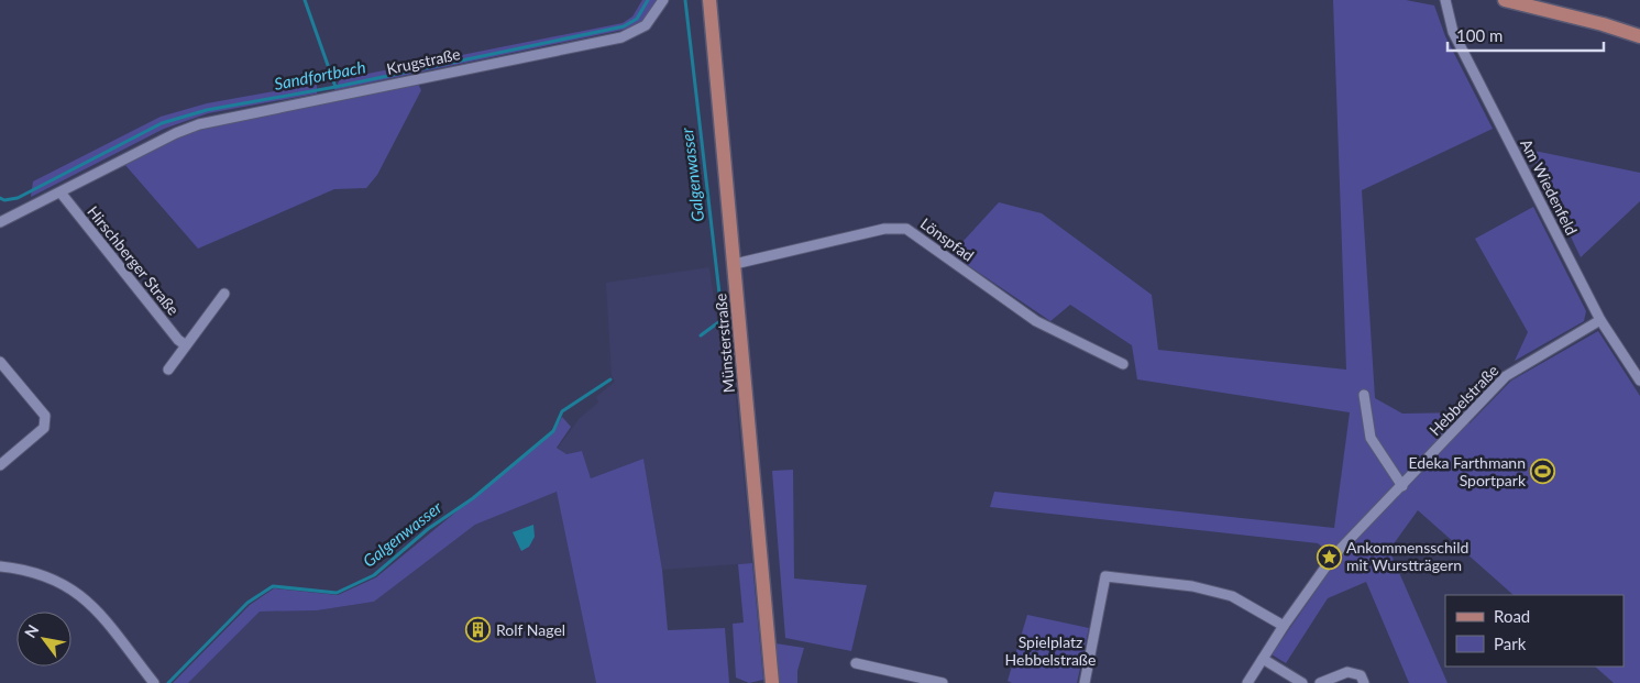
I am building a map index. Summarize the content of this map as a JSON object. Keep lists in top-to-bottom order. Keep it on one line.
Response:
{"streets":{"main road":["Münsterstraße"],"street":["Krugstraße","Am Wiedenfeld","Lönspfad","Hirschberger Straße","Hebbelstraße"]},"crossings":[["Krugstraße","Hirschberger Straße"],["Am Wiedenfeld","Hebbelstraße"],["Lönspfad","Münsterstraße"]],"water":["Sandfortbach","Galgenwasser"],"parks":["Spielplatz Hebbelstraße"],"places":{"sports":["Edeka Farthmann Sportpark"],"place":["Ankommensschild mit Wurstträgern"],"building":["Rolf Nagel"]},"legend":["Road","Park"],"scale_bar":"100 m","north":"top left"}
